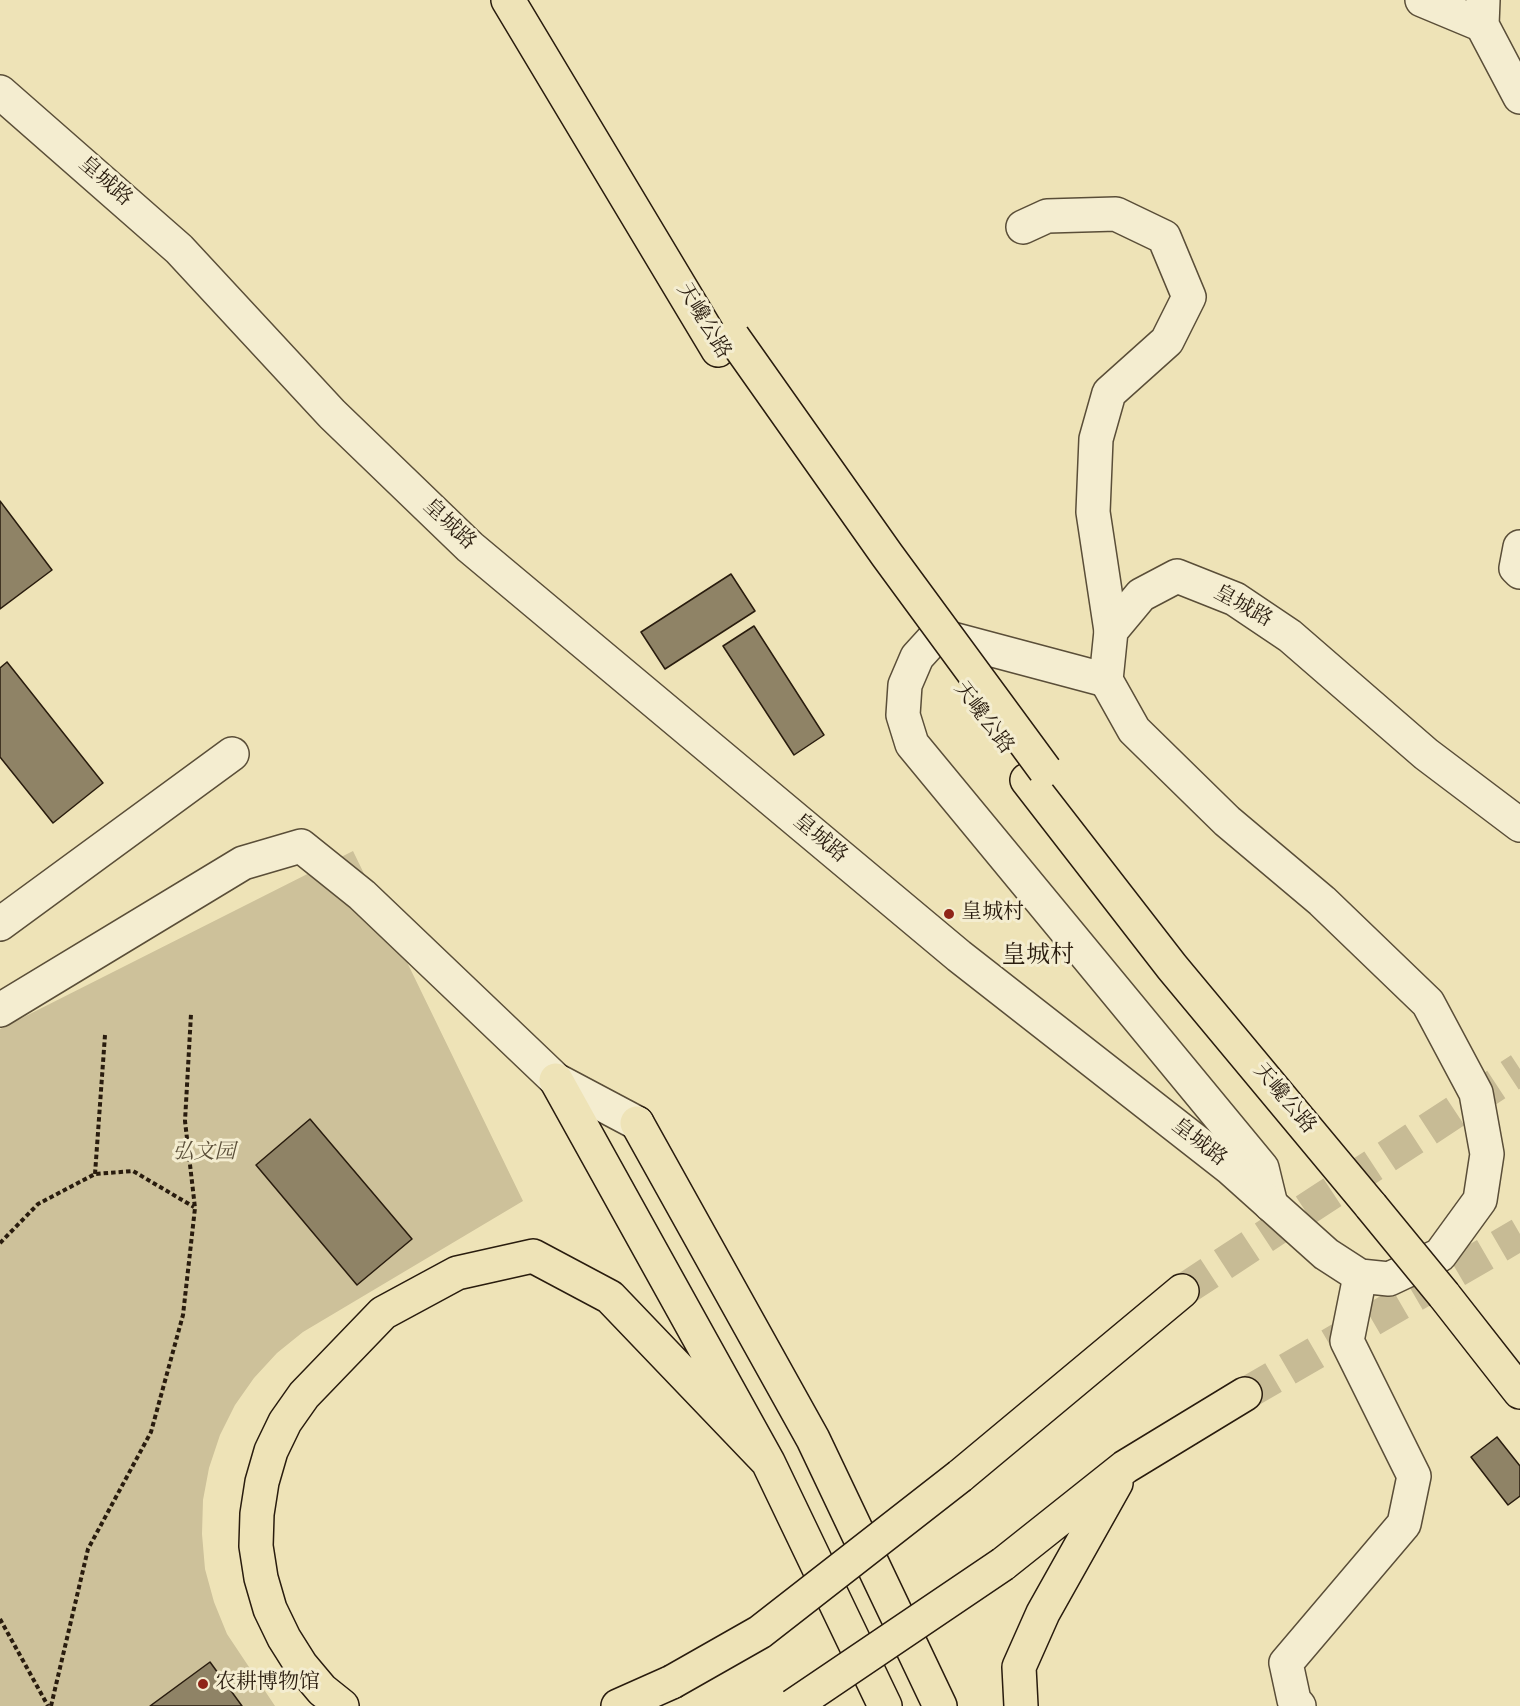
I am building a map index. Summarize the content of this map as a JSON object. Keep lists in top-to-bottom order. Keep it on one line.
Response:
{"streets":{"main road":["天巉公路"],"street":["皇城路"]},"districts":["皇城村"],"parks":["弘文园"],"places":["皇城村","农耕博物馆"]}
